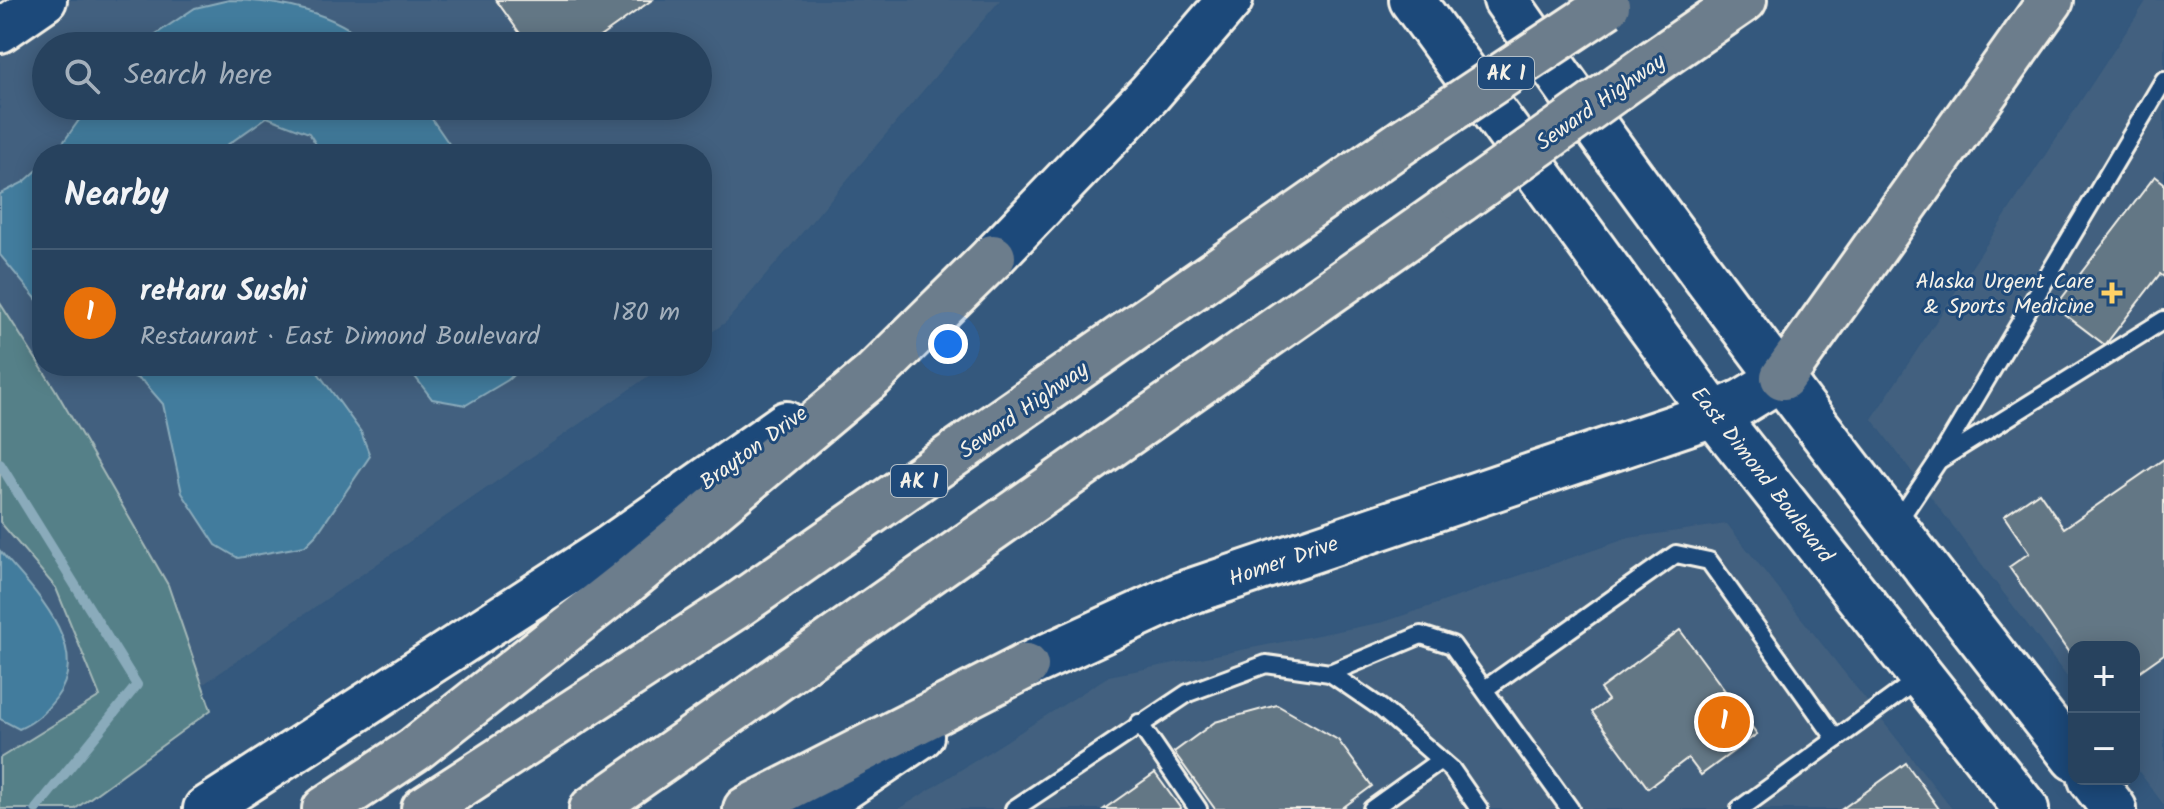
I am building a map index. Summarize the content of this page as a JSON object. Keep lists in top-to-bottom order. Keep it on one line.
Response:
{"streets":{"highway":["AK 1","Seward Highway"],"main road":["Brayton Drive","East Dimond Boulevard","Homer Drive"]},"crossings":[["East Dimond Boulevard","Homer Drive"]],"places":{"health":["Alaska Urgent Care & Sports Medicine"]},"page":{"search":"Search here","heading":"Nearby","list":[{"mark":"1","name":"reHaru Sushi","note":"Restaurant · East Dimond Boulevard","value":"180 m"}],"map_buttons":["+","−"],"pins":"1"}}
